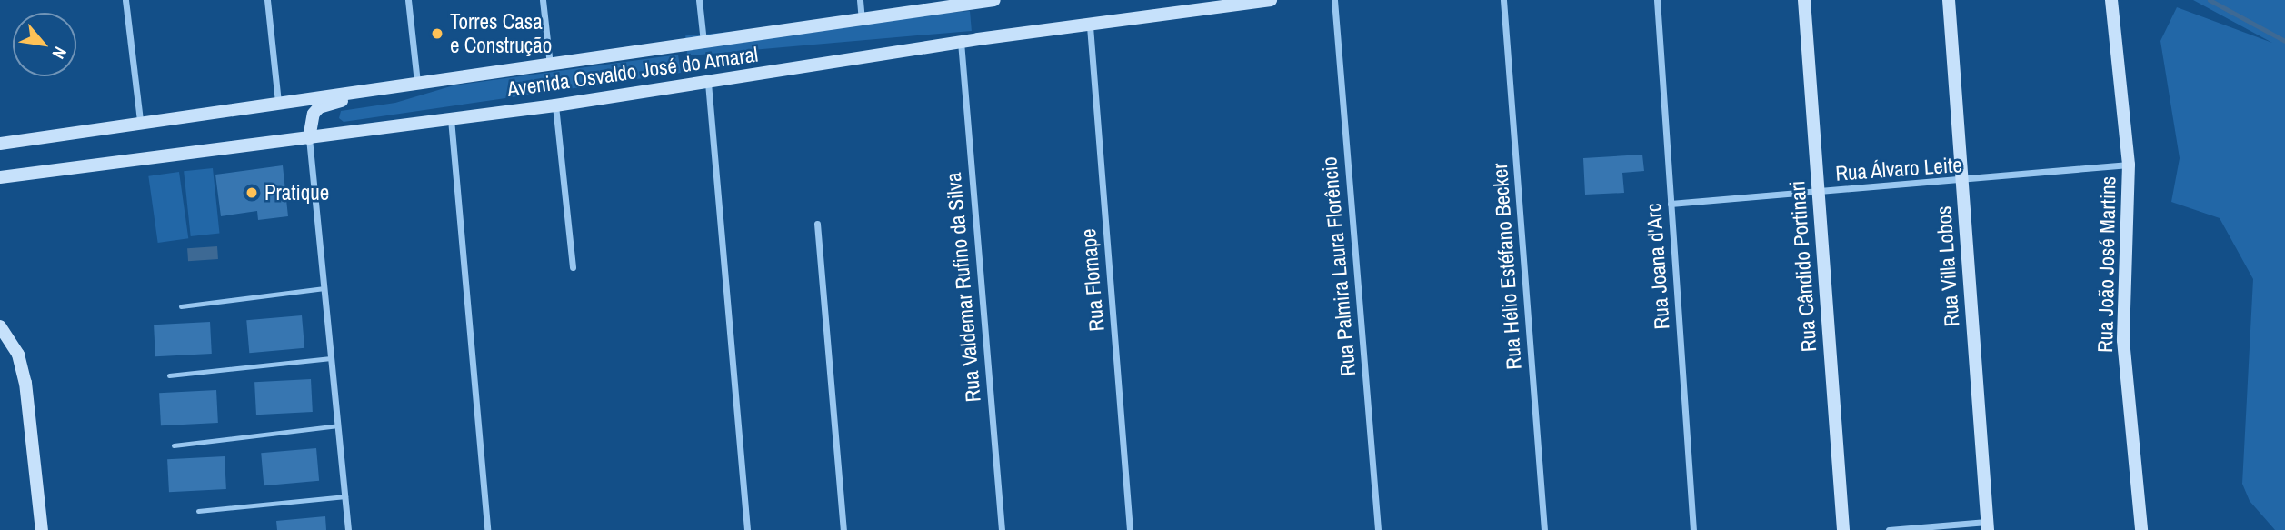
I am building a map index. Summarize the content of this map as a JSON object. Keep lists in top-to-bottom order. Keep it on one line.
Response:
{"streets":{"main road":["Avenida Osvaldo José do Amaral","Rua João José Martins","Rua Cândido Portinari","Rua Villa Lobos"],"street":["Rua Álvaro Leite","Rua Palmira Laura Florêncio","Rua Hélio Estéfano Becker","Rua Joana d'Arc","Rua Flomape","Rua Valdemar Rufino da Silva"]},"crossings":[["Avenida Osvaldo José do Amaral","Rua Flomape"],["Avenida Osvaldo José do Amaral","Rua Valdemar Rufino da Silva"],["Rua Álvaro Leite","Rua João José Martins"],["Rua Álvaro Leite","Rua Joana d'Arc"],["Rua Álvaro Leite","Rua Cândido Portinari"],["Rua Álvaro Leite","Rua Villa Lobos"]],"places":["Torres Casa e Construção","Pratique"],"north":"bottom right"}
